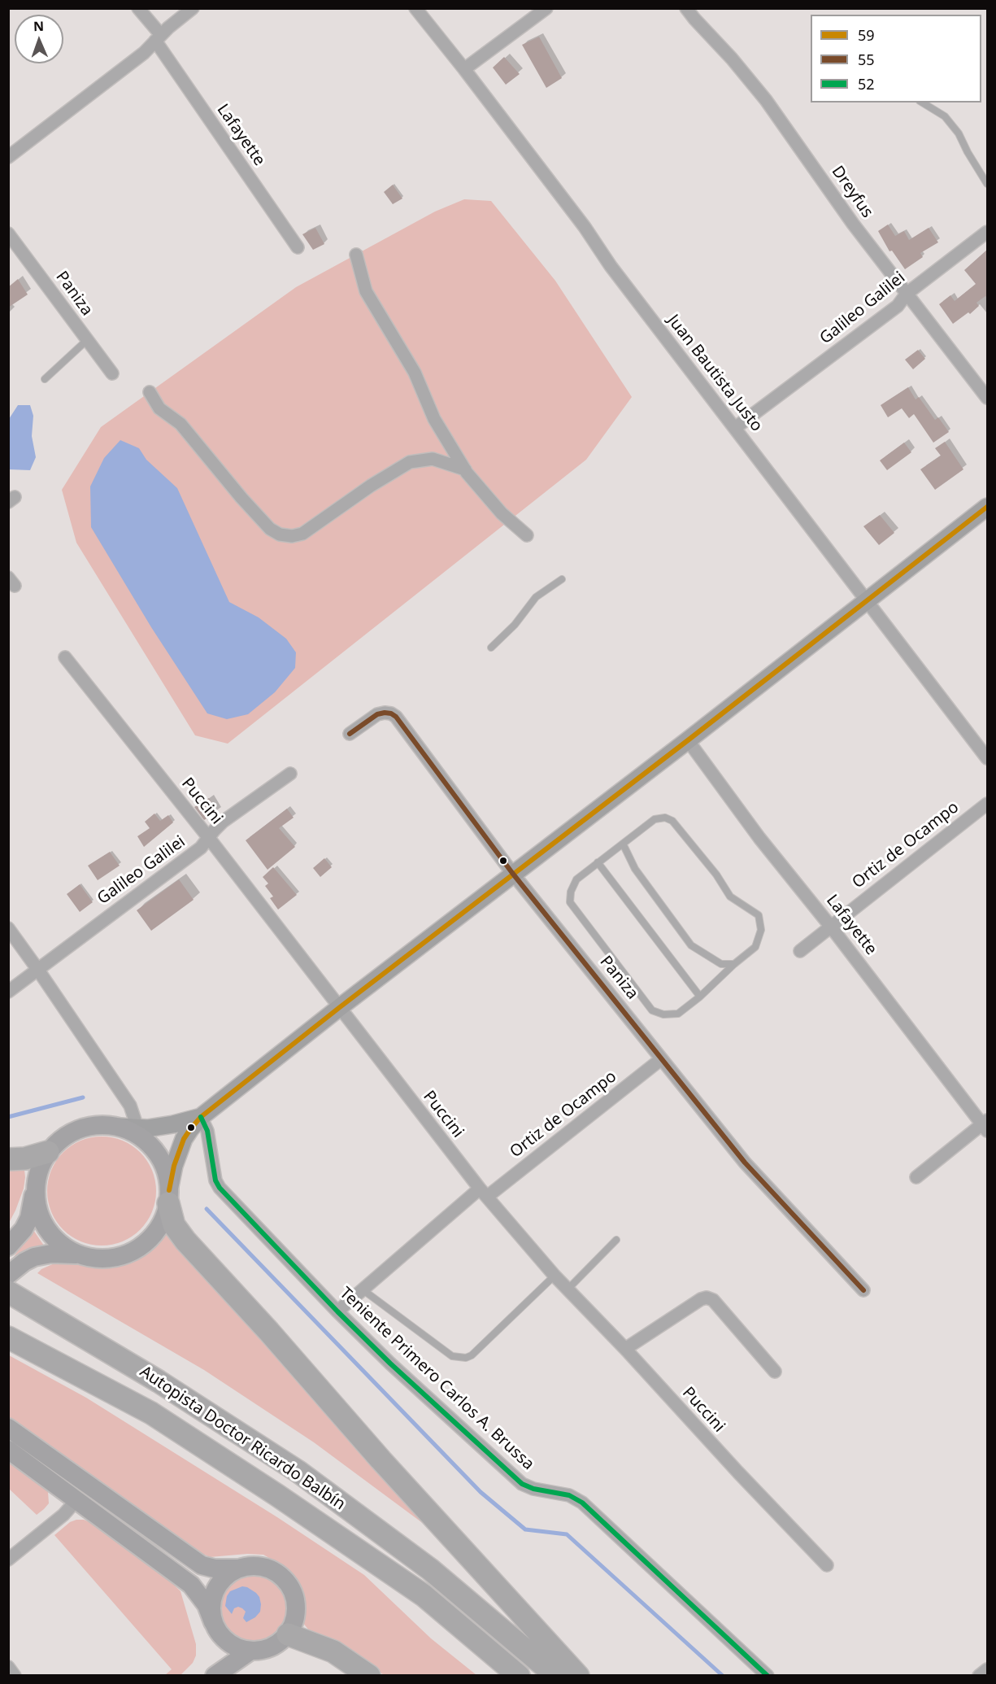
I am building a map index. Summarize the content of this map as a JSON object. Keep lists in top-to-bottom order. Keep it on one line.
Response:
{"streets":{"highway":["Autopista Doctor Ricardo Balbín"],"street":["Lafayette","Dreyfus","Paniza","Galileo Galilei","Juan Bautista Justo","Puccini","Ortiz de Ocampo","Teniente Primero Carlos A. Brussa"]},"crossings":[["Lafayette","Ortiz de Ocampo"],["Dreyfus","Galileo Galilei"],["Paniza","Ortiz de Ocampo"],["Galileo Galilei","Juan Bautista Justo"],["Galileo Galilei","Puccini"],["Puccini","Ortiz de Ocampo"],["Ortiz de Ocampo","Teniente Primero Carlos A. Brussa"]],"lines":["transit line 59","transit line 55","transit line 52"],"legend":["59","55","52"],"north":"top"}
